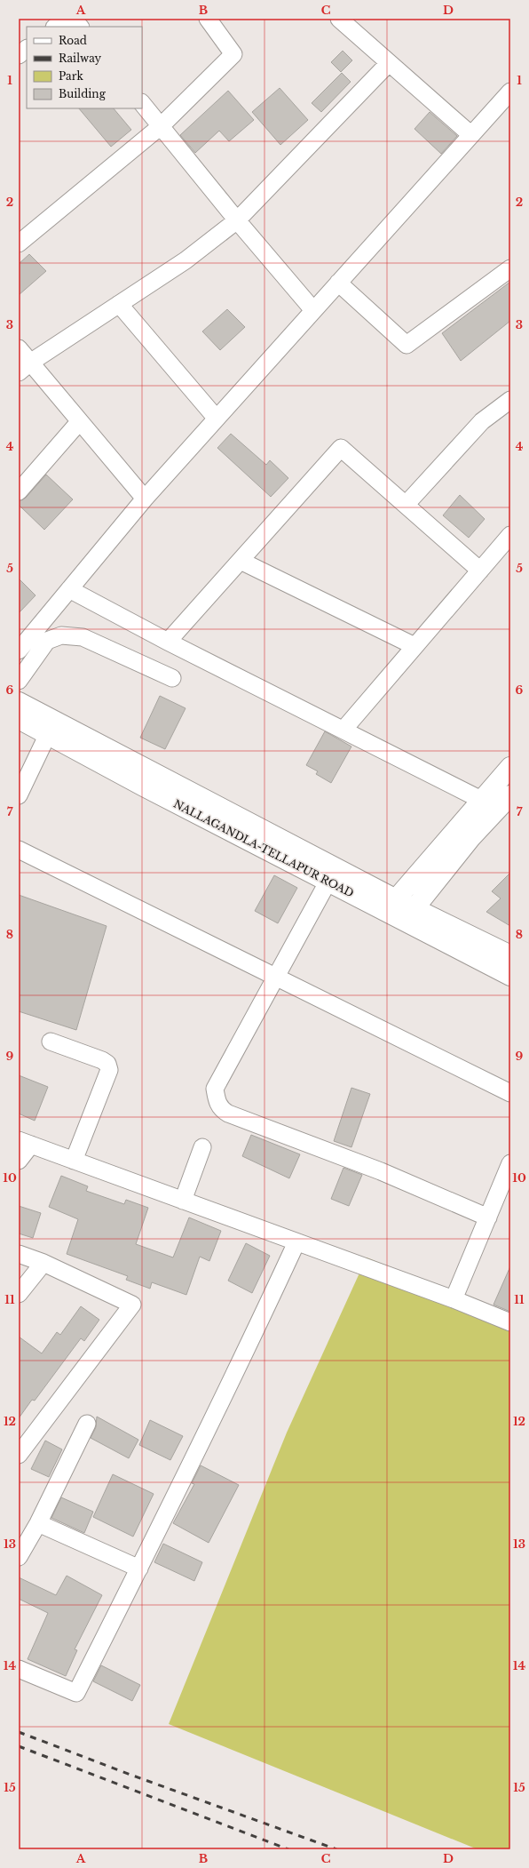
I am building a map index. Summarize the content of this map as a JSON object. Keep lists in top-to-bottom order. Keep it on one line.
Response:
{"streets":{"street":["NALLAGANDLA-TELLAPUR ROAD"]},"legend":["Road","Railway","Park","Building"],"grid":{"columns":["A","B","C","D"],"rows":["1","2","3","4","5","6","7","8","9","10","11","12","13","14","15"]}}
